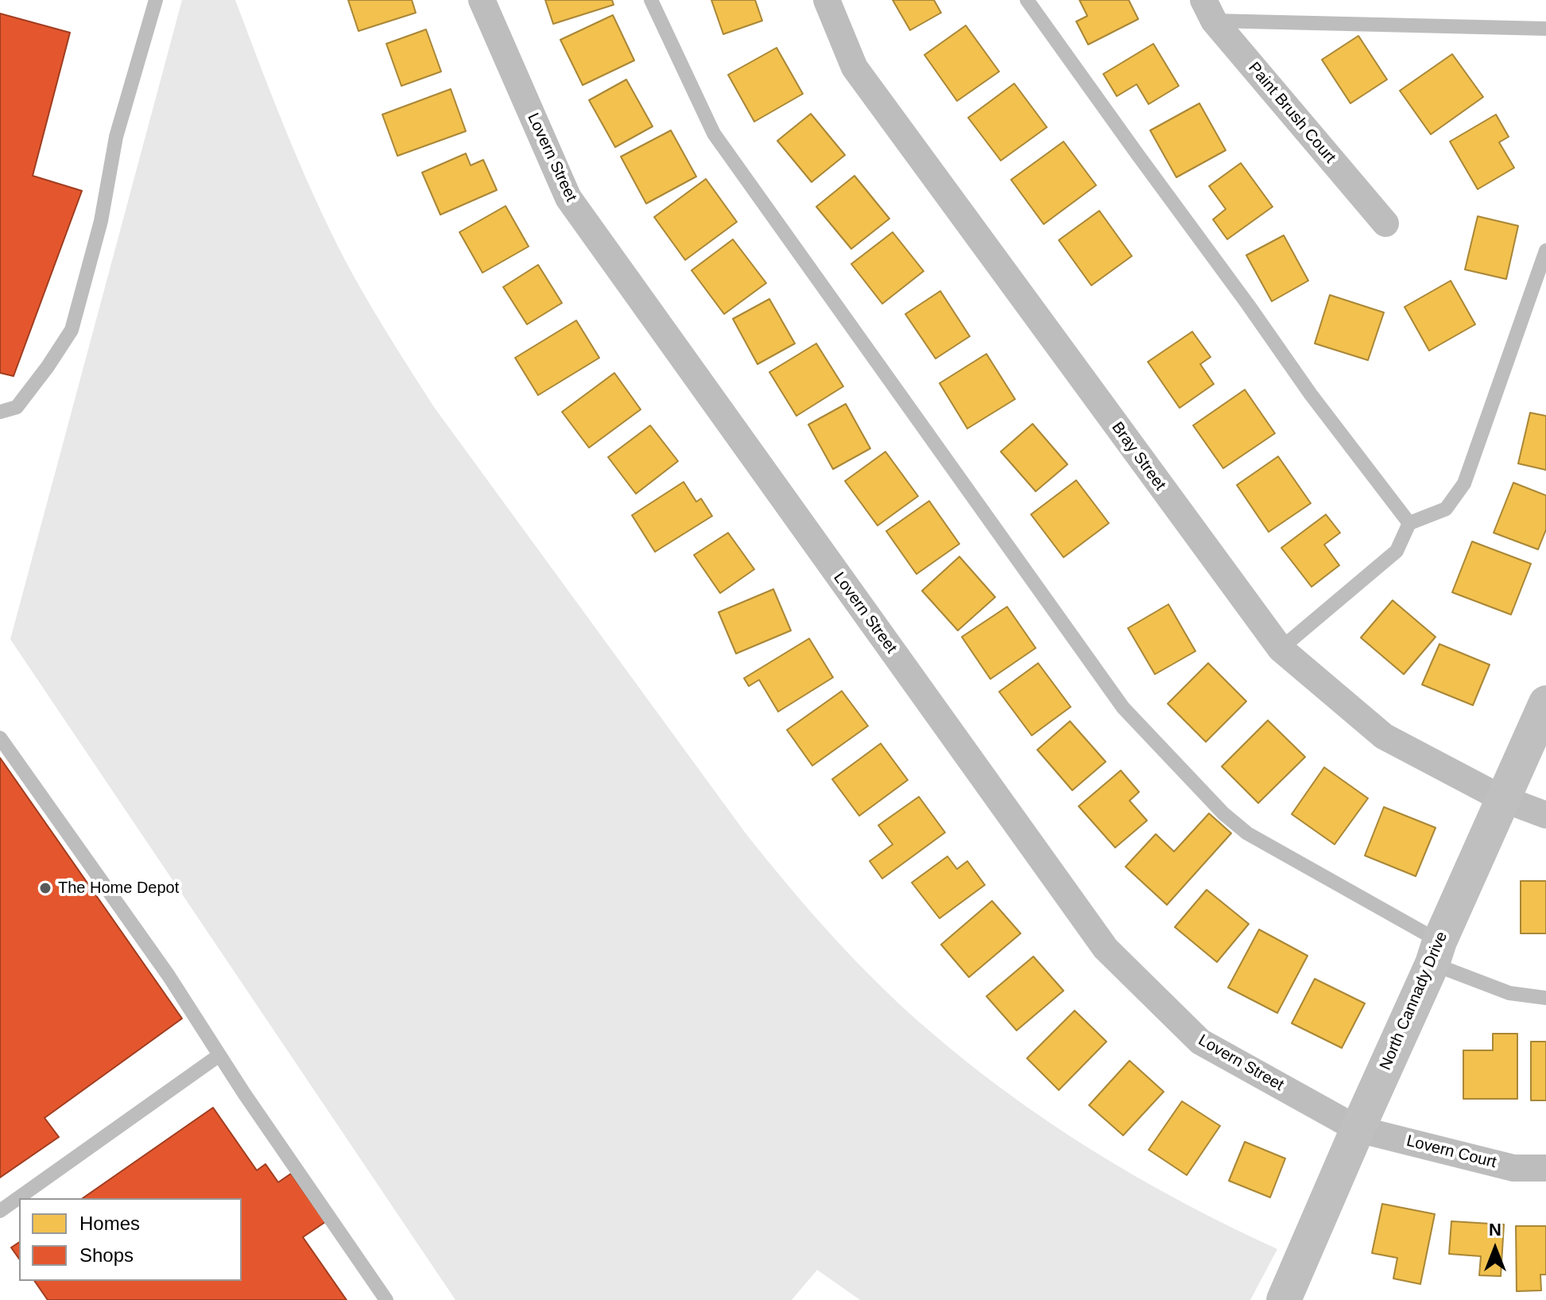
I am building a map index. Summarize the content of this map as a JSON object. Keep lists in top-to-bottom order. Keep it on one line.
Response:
{"streets":{"street":["Paint Brush Court","Lovern Street","Bray Street","North Cannady Drive","Lovern Court"]},"crossings":[["Lovern Street","North Cannady Drive"],["Lovern Street","Lovern Court"],["Bray Street","North Cannady Drive"],["North Cannady Drive","Lovern Court"]],"places":["The Home Depot"],"legend":["Homes","Shops"],"north":"top"}
